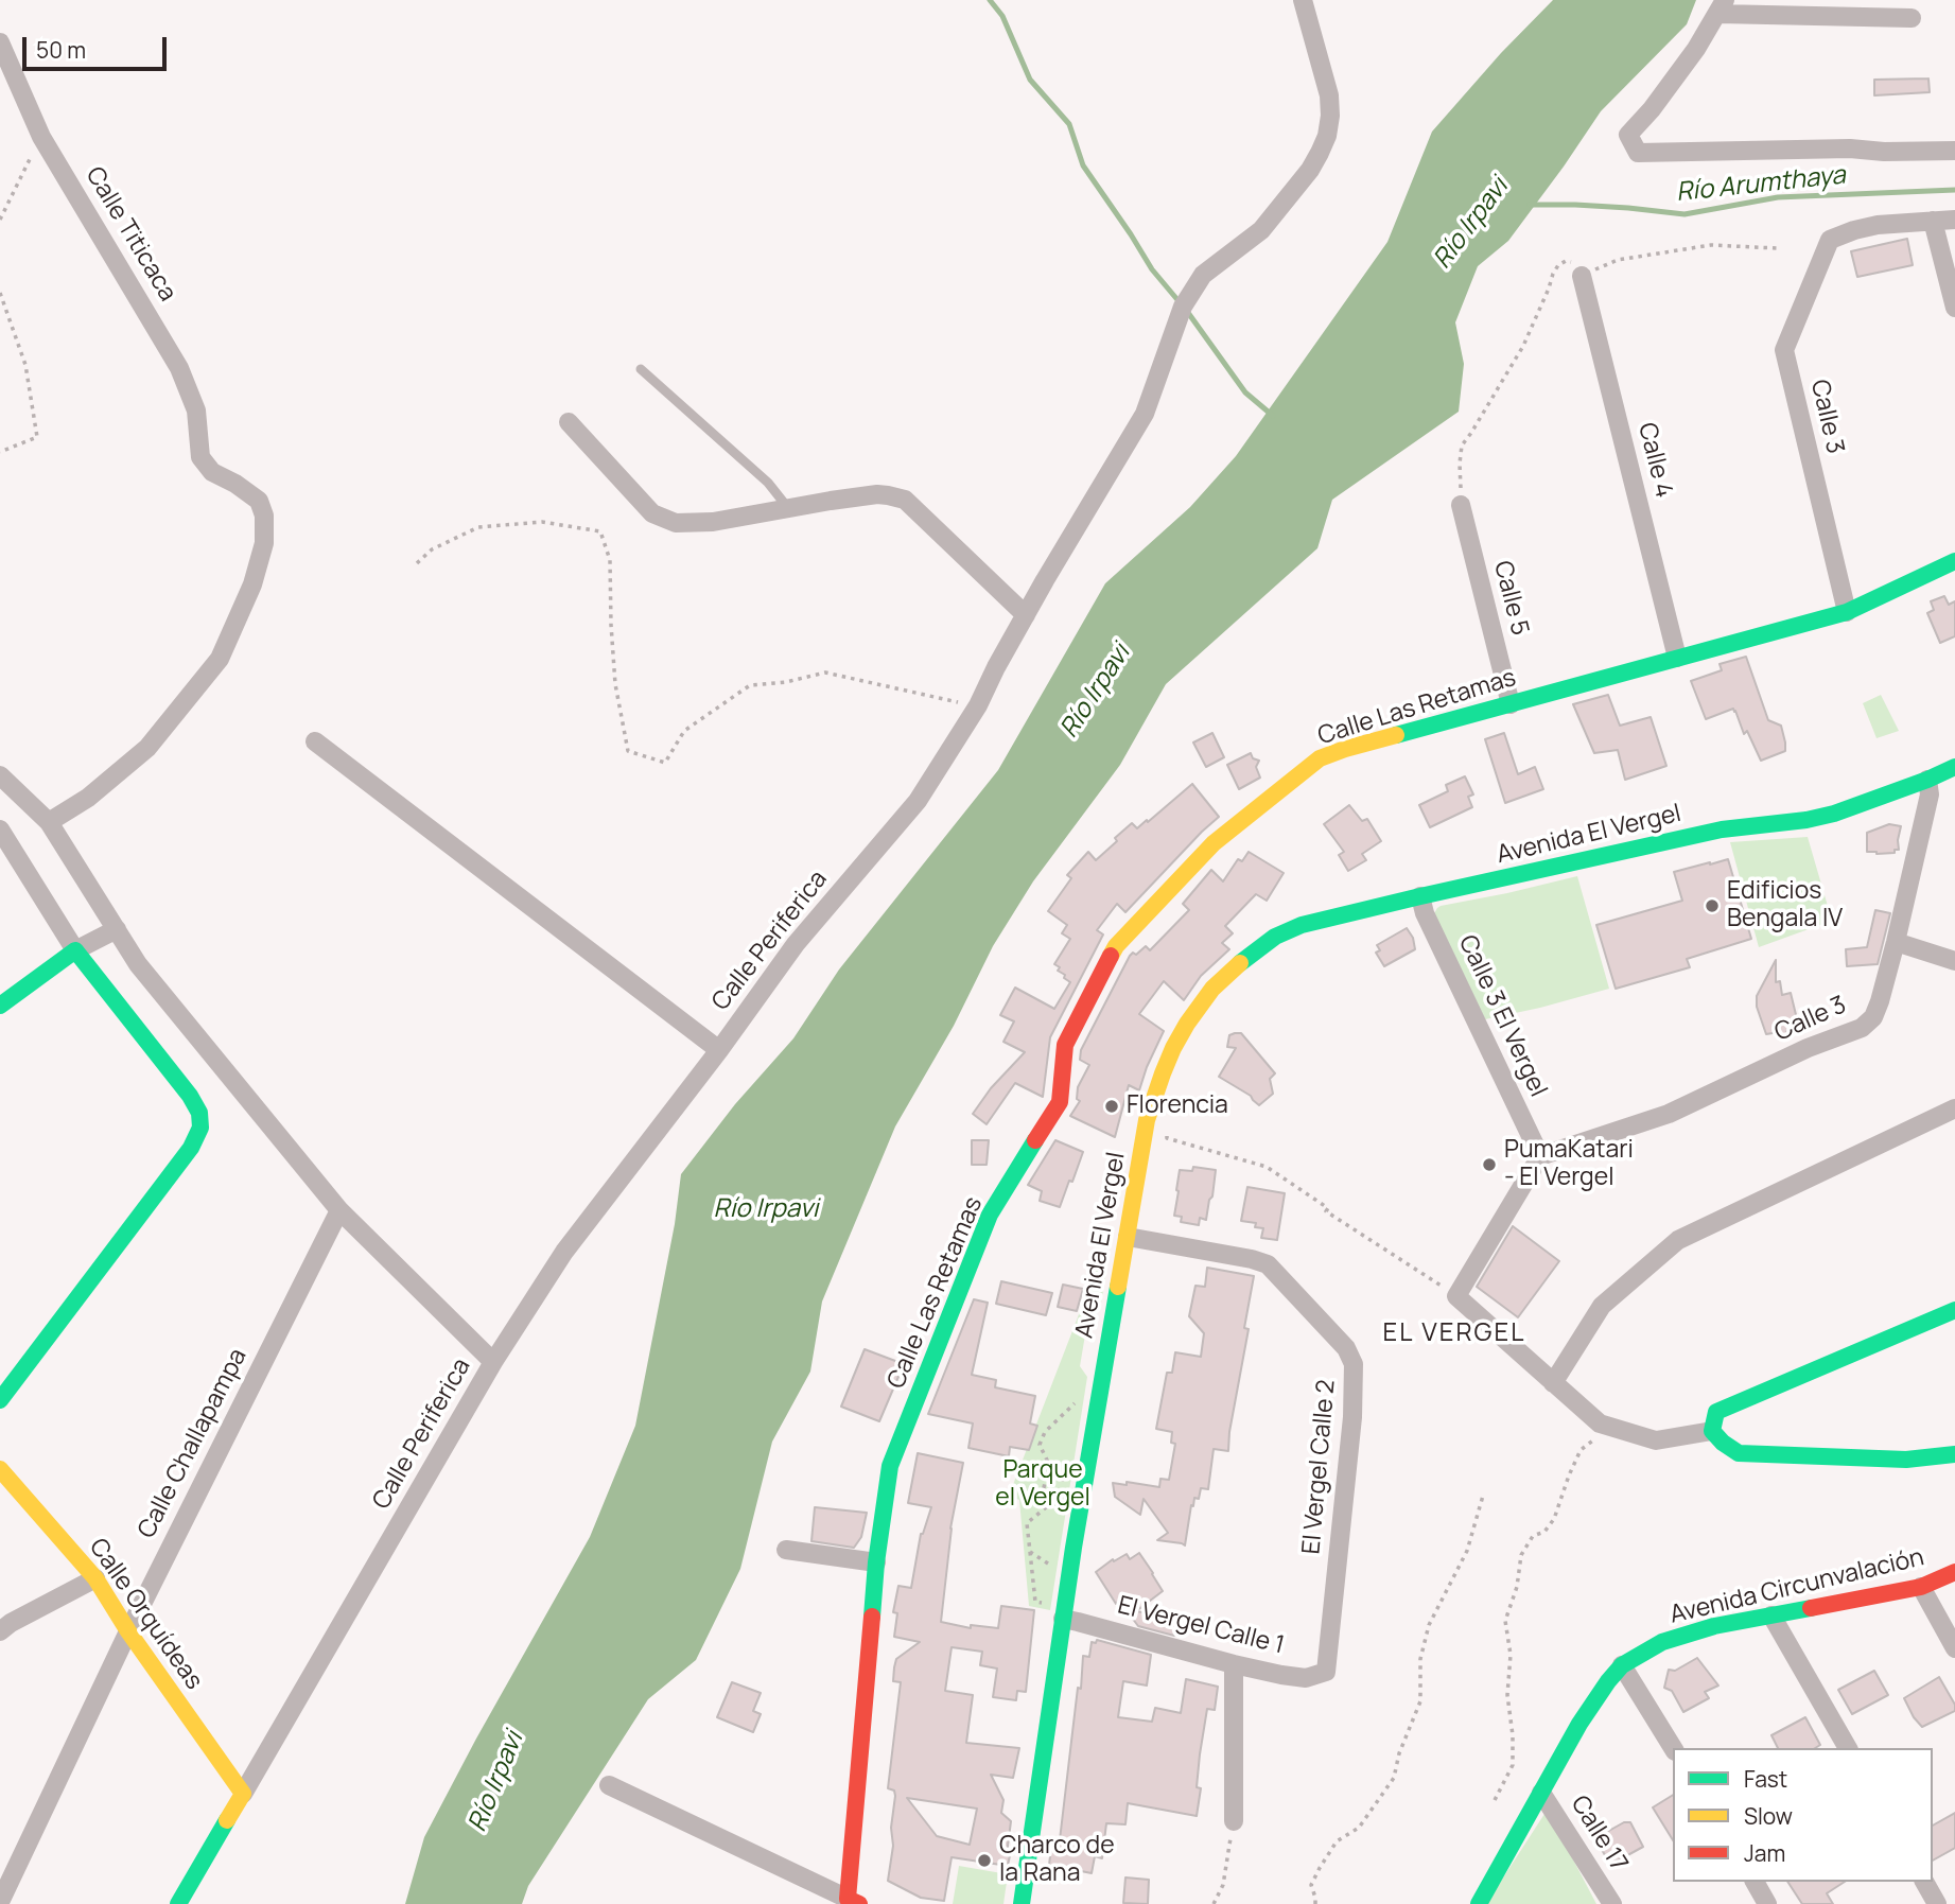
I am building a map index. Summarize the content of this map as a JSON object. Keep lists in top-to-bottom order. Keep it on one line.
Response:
{"streets":{"street":["Calle Titicaca","Calle 3","Calle 4","Calle 5","Calle Las Retamas","Avenida El Vergel","Calle Periferica","Calle 3 El Vergel","Calle Challapampa","El Vergel Calle 2","Avenida Circunvalación","Calle Orquídeas","El Vergel Calle 1","Calle 17"]},"crossings":[["Calle 3","Calle Las Retamas"],["Calle 3","Avenida El Vergel"],["Calle 3","Calle 3 El Vergel"],["Calle 4","Calle Las Retamas"],["Calle 5","Calle Las Retamas"],["Avenida El Vergel","Calle 3 El Vergel"],["Avenida El Vergel","El Vergel Calle 2"],["Avenida El Vergel","El Vergel Calle 1"],["Calle Periferica","Calle Orquídeas"],["Calle Challapampa","Calle Orquídeas"],["El Vergel Calle 2","El Vergel Calle 1"],["Avenida Circunvalación","Calle 17"]],"districts":["EL VERGEL"],"water":["Río Arumthaya","Río Irpavi"],"parks":["Parque el Vergel"],"places":["Edificios Bengala IV","Florencia","PumaKatari - El Vergel","Charco de la Rana"],"legend":["Fast","Slow","Jam"],"scale_bar":"50 m"}
